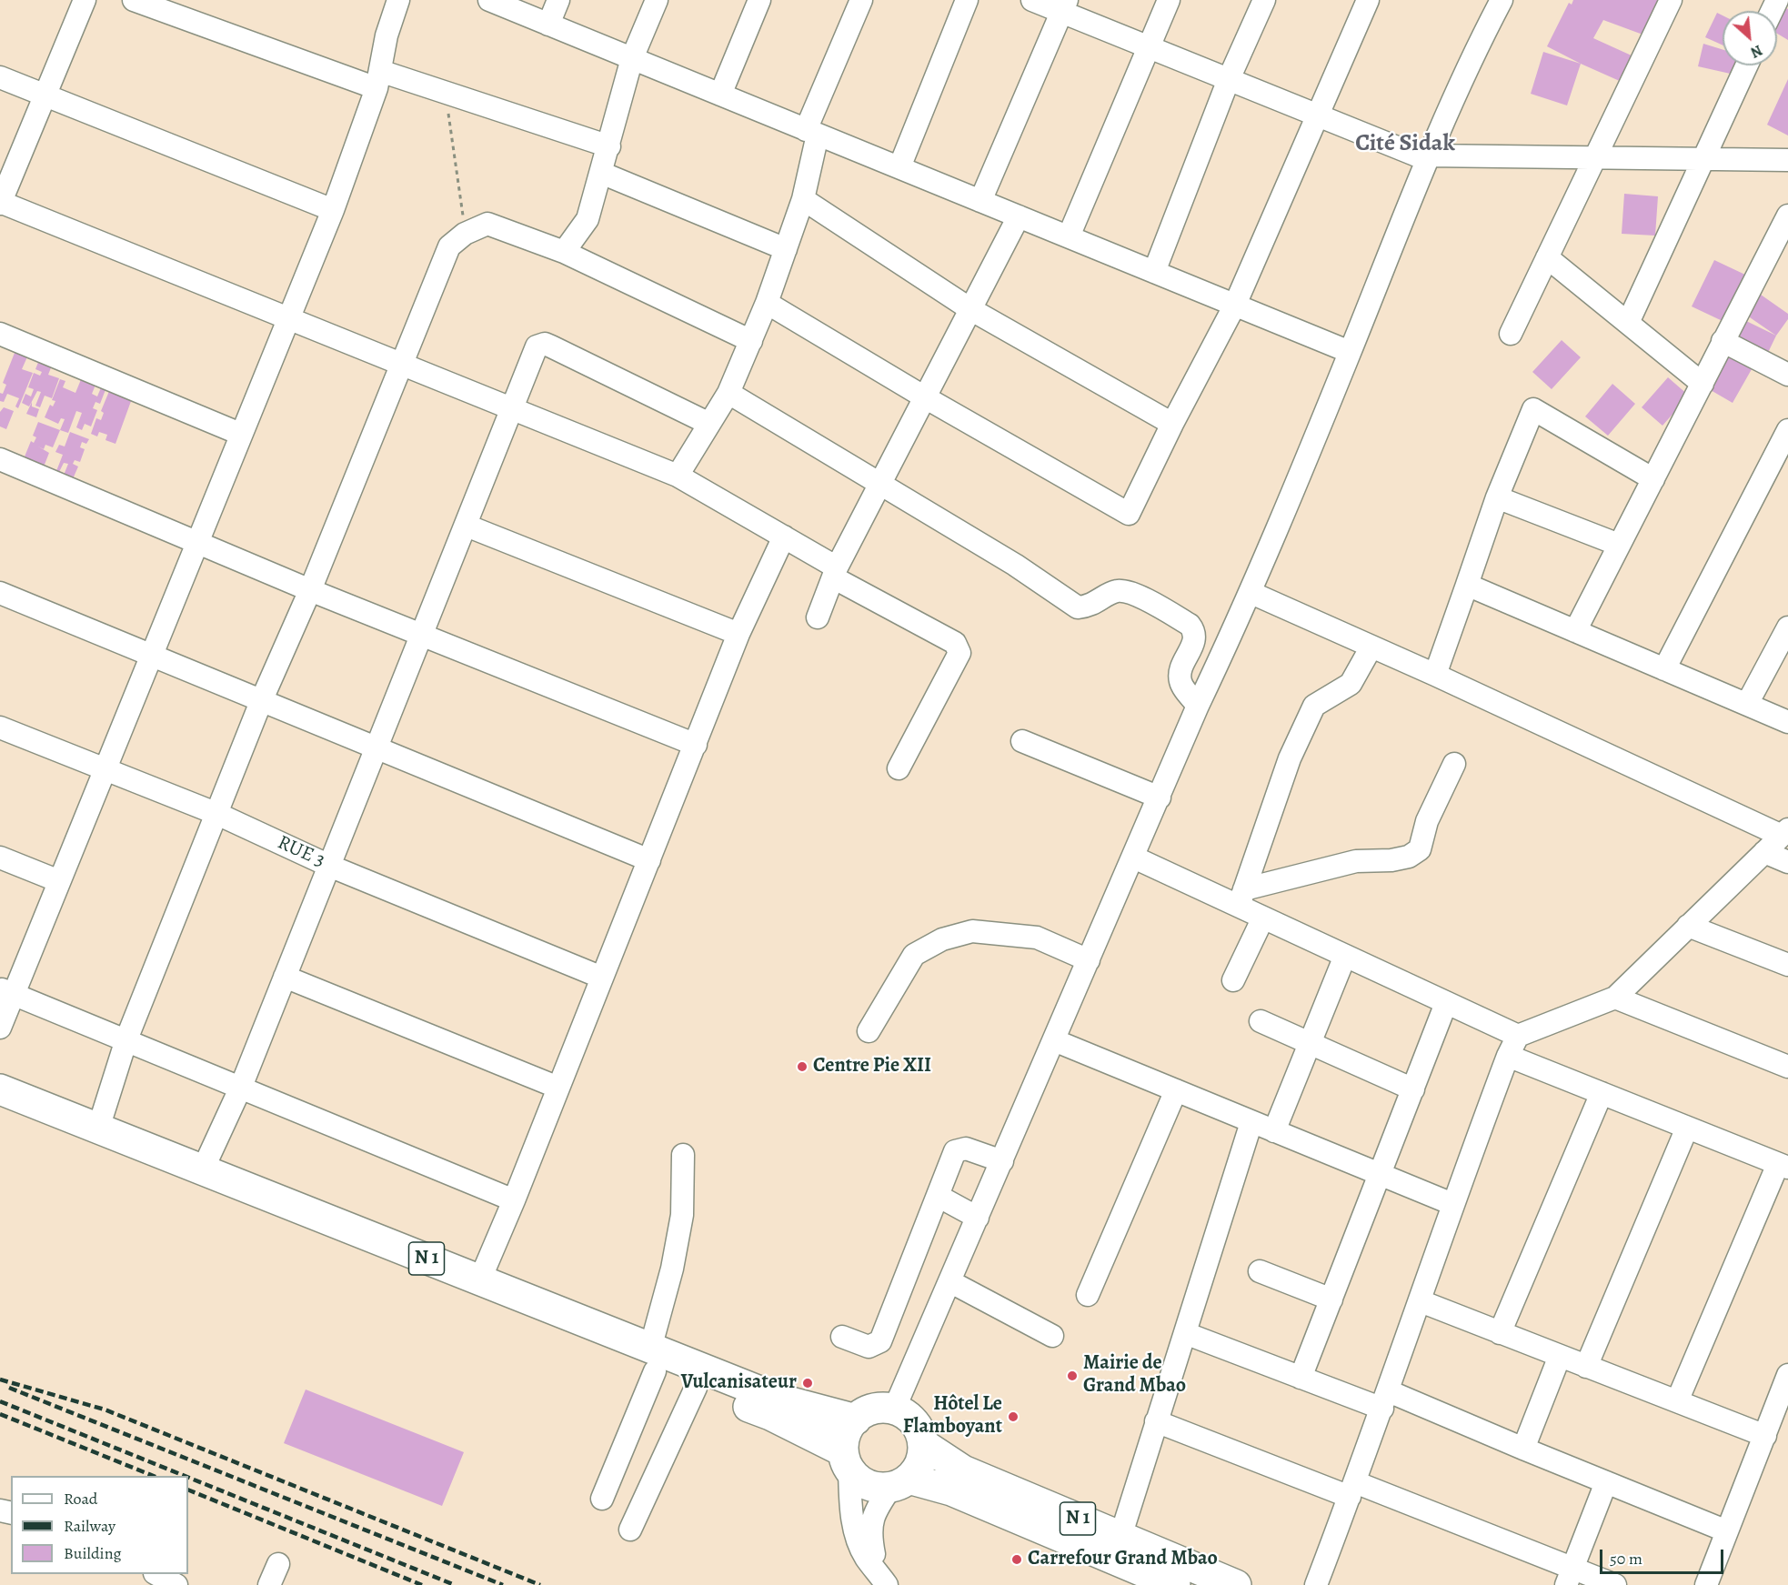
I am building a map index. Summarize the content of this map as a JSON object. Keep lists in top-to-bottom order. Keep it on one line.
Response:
{"streets":{"highway":["N 1"],"street":["RUE 3"]},"districts":["Cité Sidak"],"places":["Centre Pie XII","Mairie de Grand Mbao","Vulcanisateur","Hôtel Le Flamboyant","Carrefour Grand Mbao"],"legend":["Road","Railway","Building"],"scale_bar":"50 m","north":"bottom right"}
